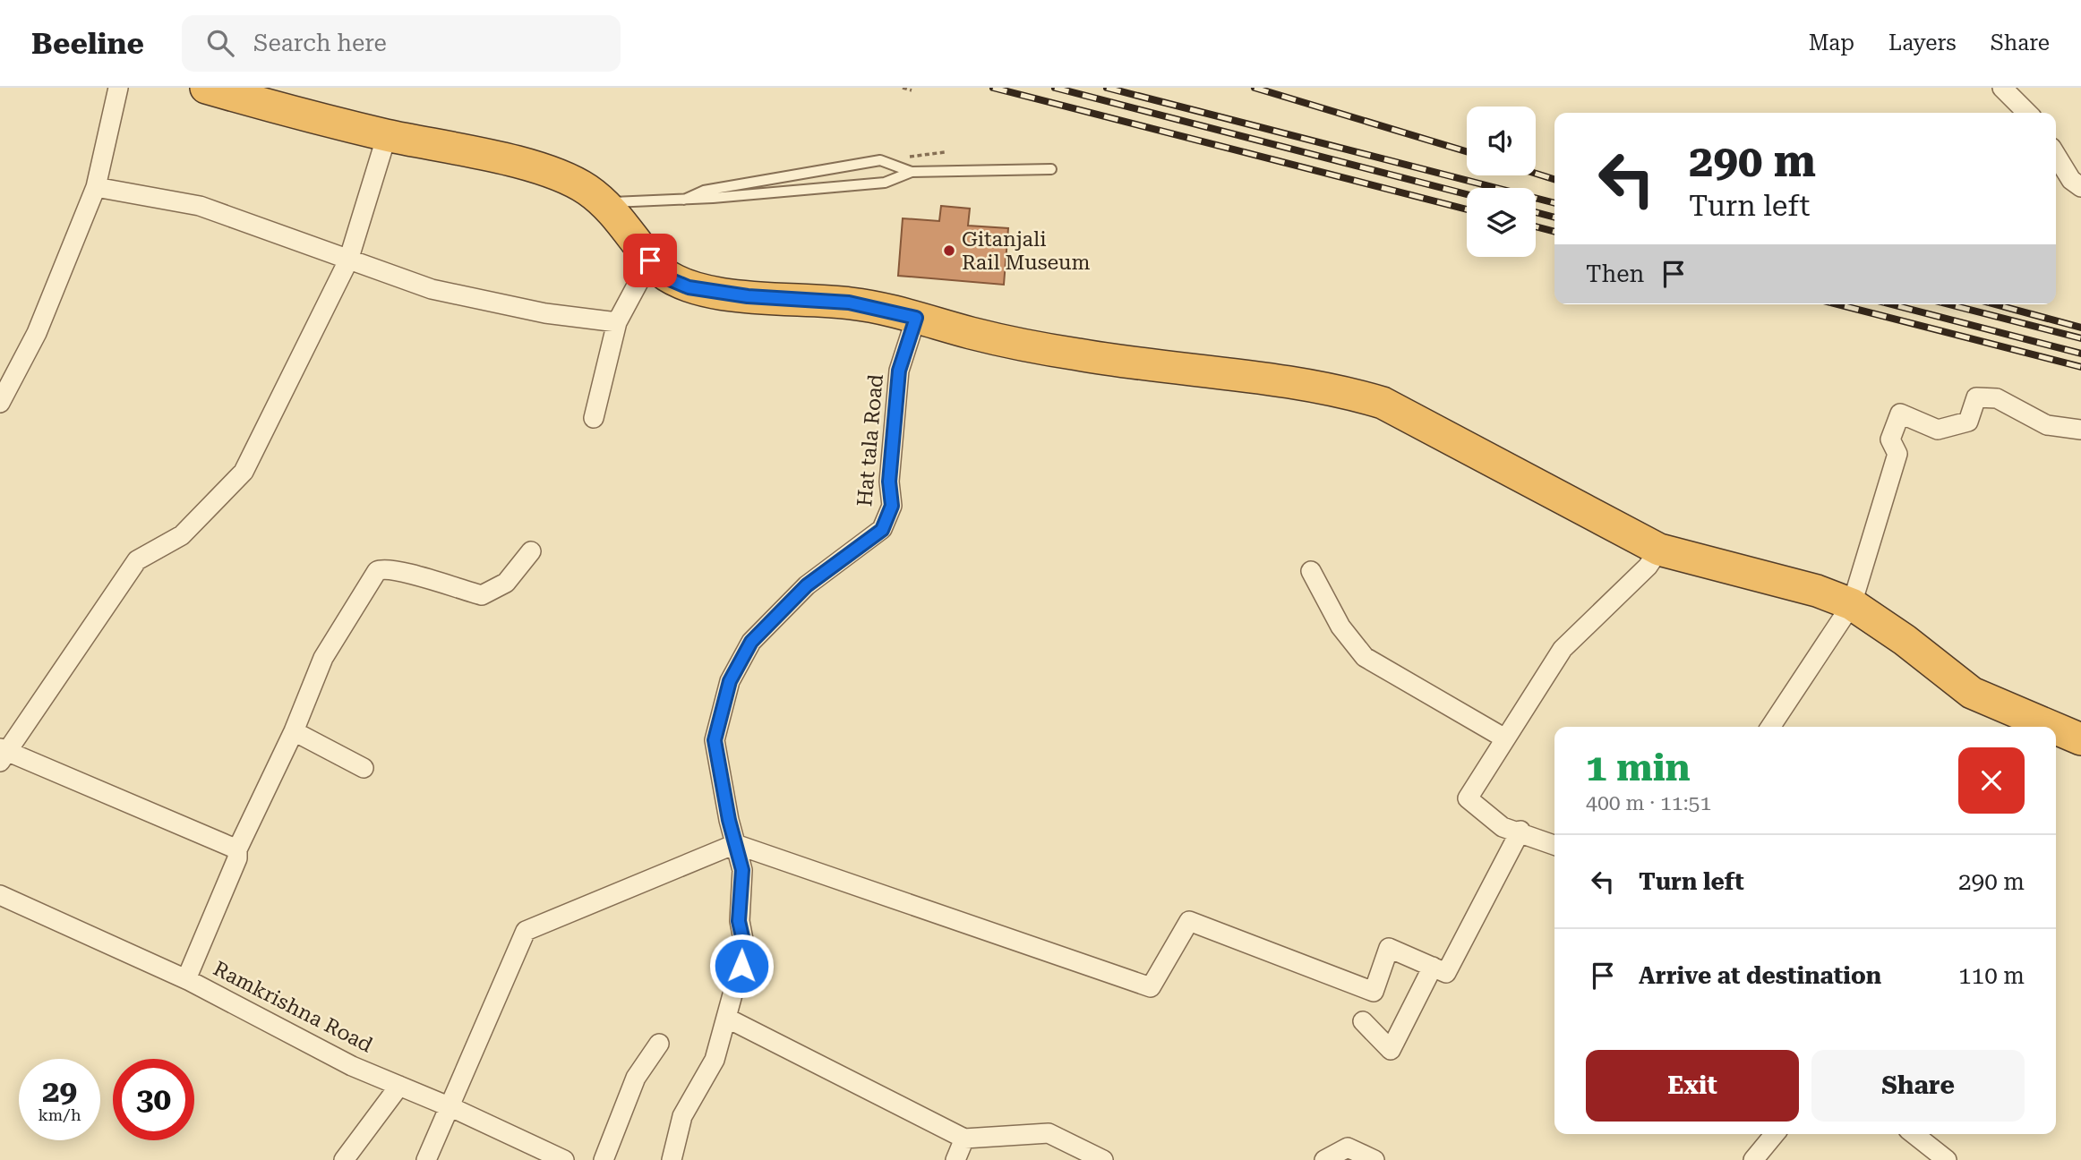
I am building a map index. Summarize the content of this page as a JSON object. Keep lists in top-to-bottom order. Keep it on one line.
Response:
{"streets":{"street":["Hat tala Road","Ramkrishna Road"]},"places":["Gitanjali Rail Museum"],"page":{"header":"Beeline","search":"Search here","nav":["Map","Layers","Share"],"turn":["290 m","Turn left"],"then":"Then","heading":["1 min","400 m · 11:51"],"list":[{"name":"Turn left","value":"290 m"},{"name":"Arrive at destination","value":"110 m"}],"buttons":["Exit","Share"],"speed":"29 km/h","limit":"30"}}
